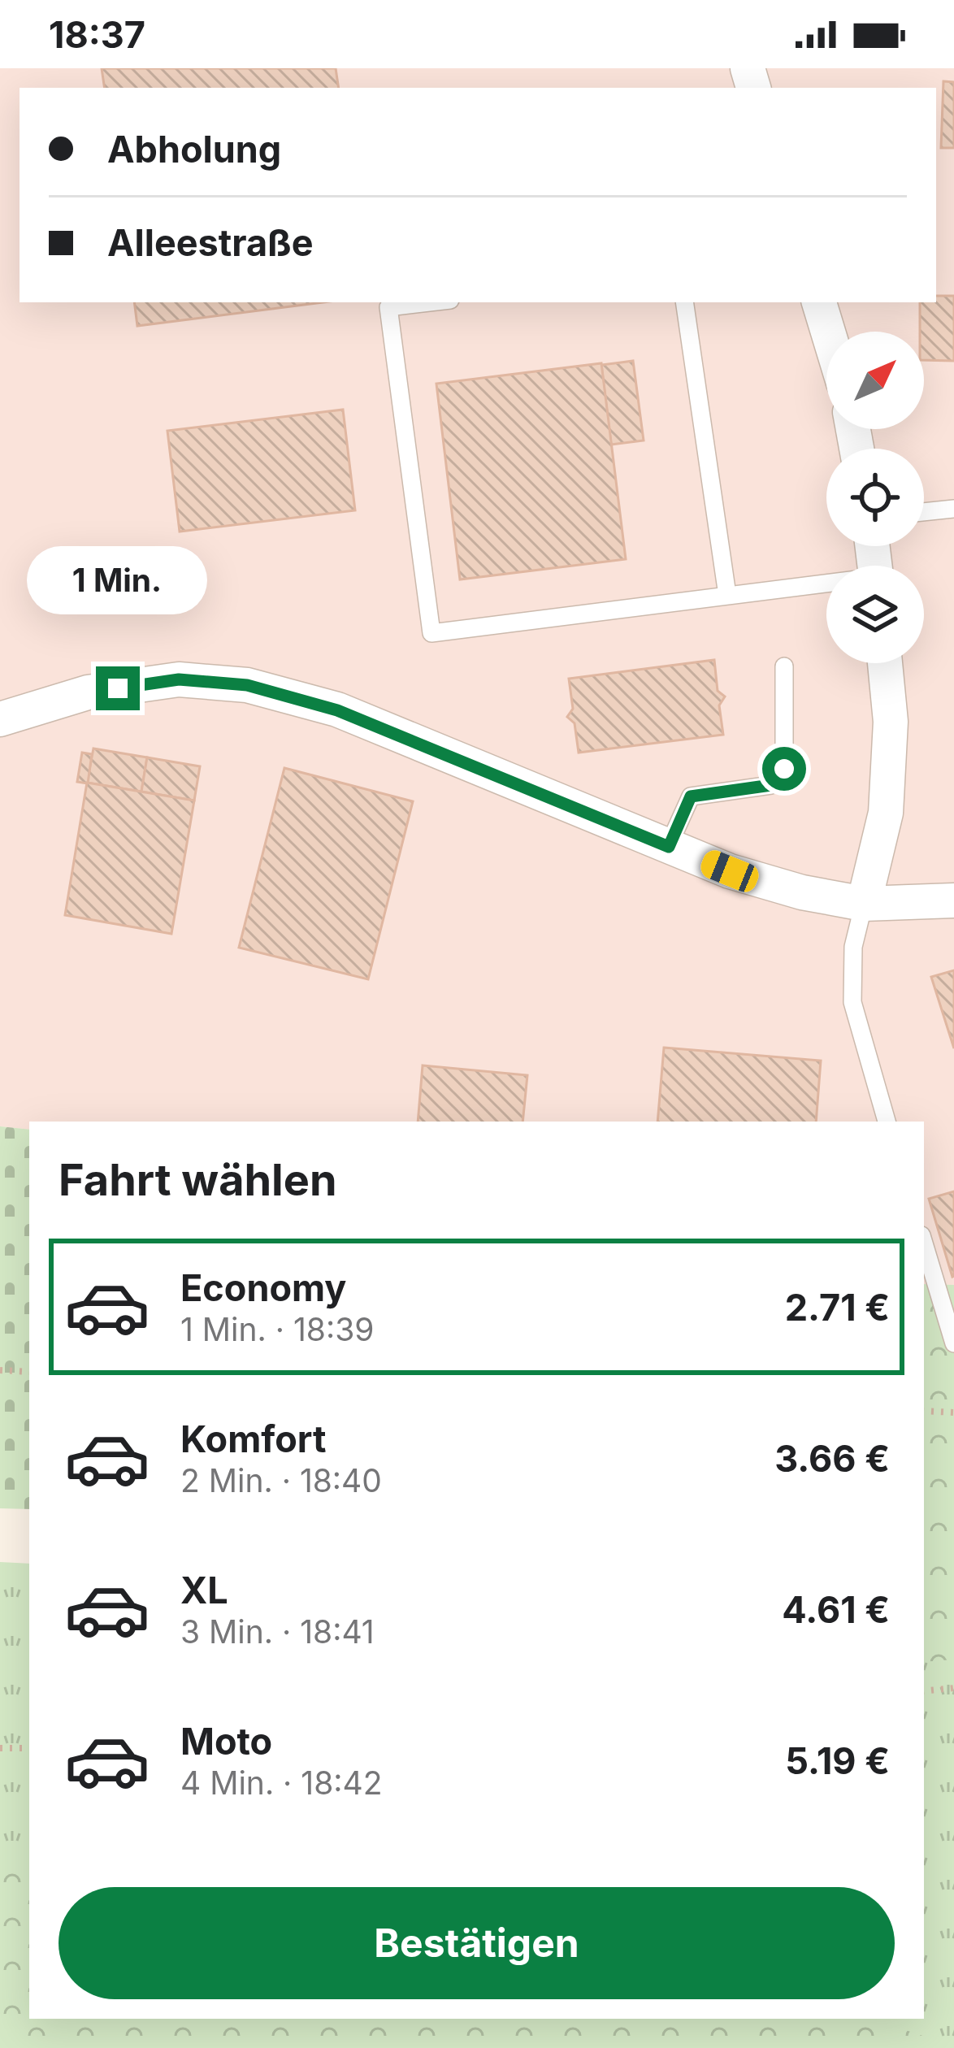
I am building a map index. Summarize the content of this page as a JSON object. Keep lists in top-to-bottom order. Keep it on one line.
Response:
{"north":"top right","page":{"status":"18:37","banner":["Abholung","Alleestraße"],"bubble":"1 Min.","heading":"Fahrt wählen","list":[{"name":"Economy","note":"1 Min. · 18:39","value":"2.71 €"},{"name":"Komfort","note":"2 Min. · 18:40","value":"3.66 €"},{"name":"XL","note":"3 Min. · 18:41","value":"4.61 €"},{"name":"Moto","note":"4 Min. · 18:42","value":"5.19 €"}],"buttons":"Bestätigen"}}
